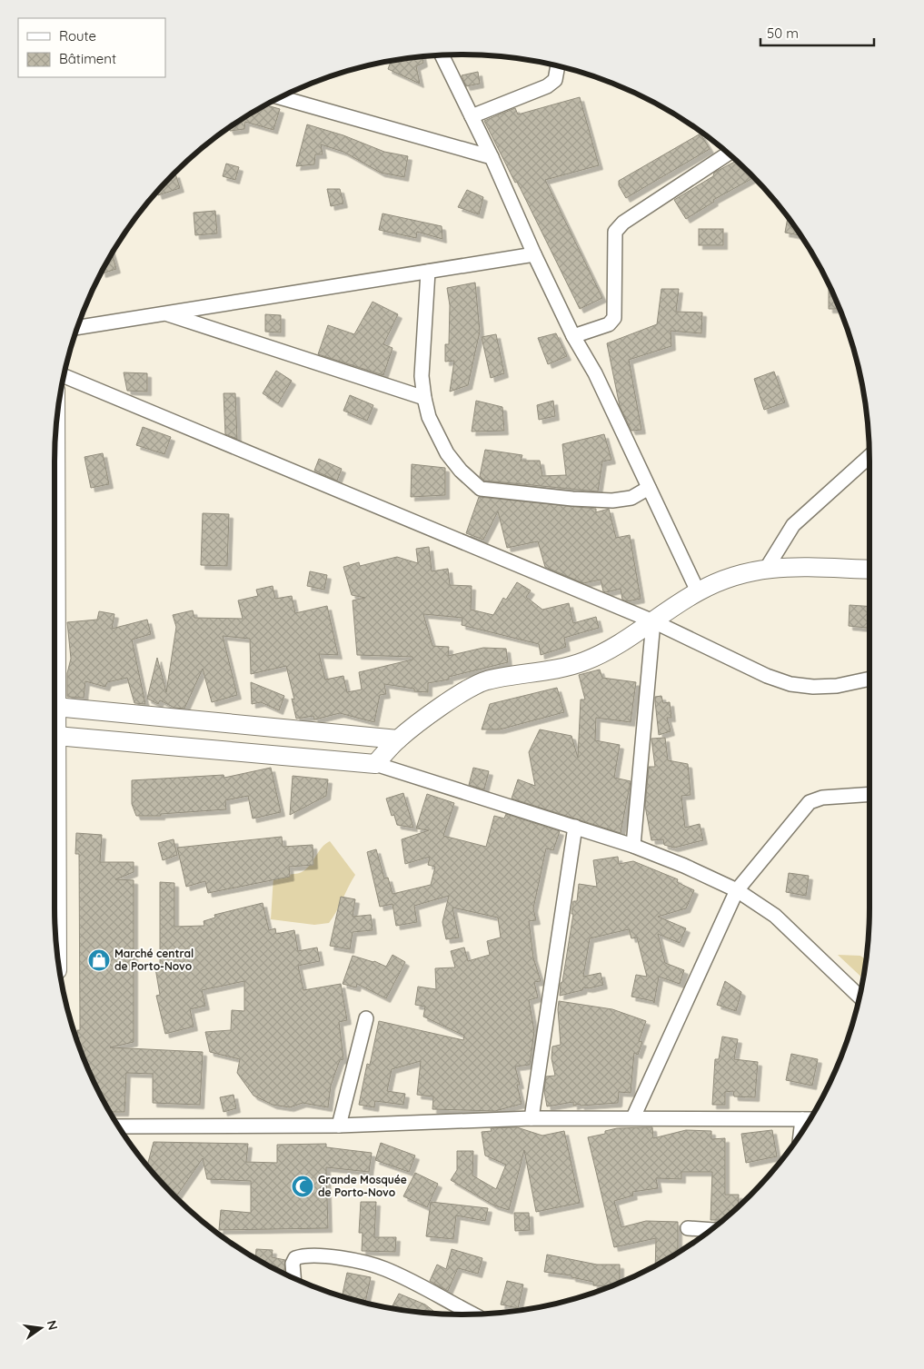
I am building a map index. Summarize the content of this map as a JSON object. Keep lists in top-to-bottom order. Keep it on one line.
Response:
{"places":{"shop":["Marché central de Porto-Novo"],"mosque":["Grande Mosquée de Porto-Novo"]},"legend":["Route","Bâtiment"],"scale_bar":"50 m","north":"right"}
